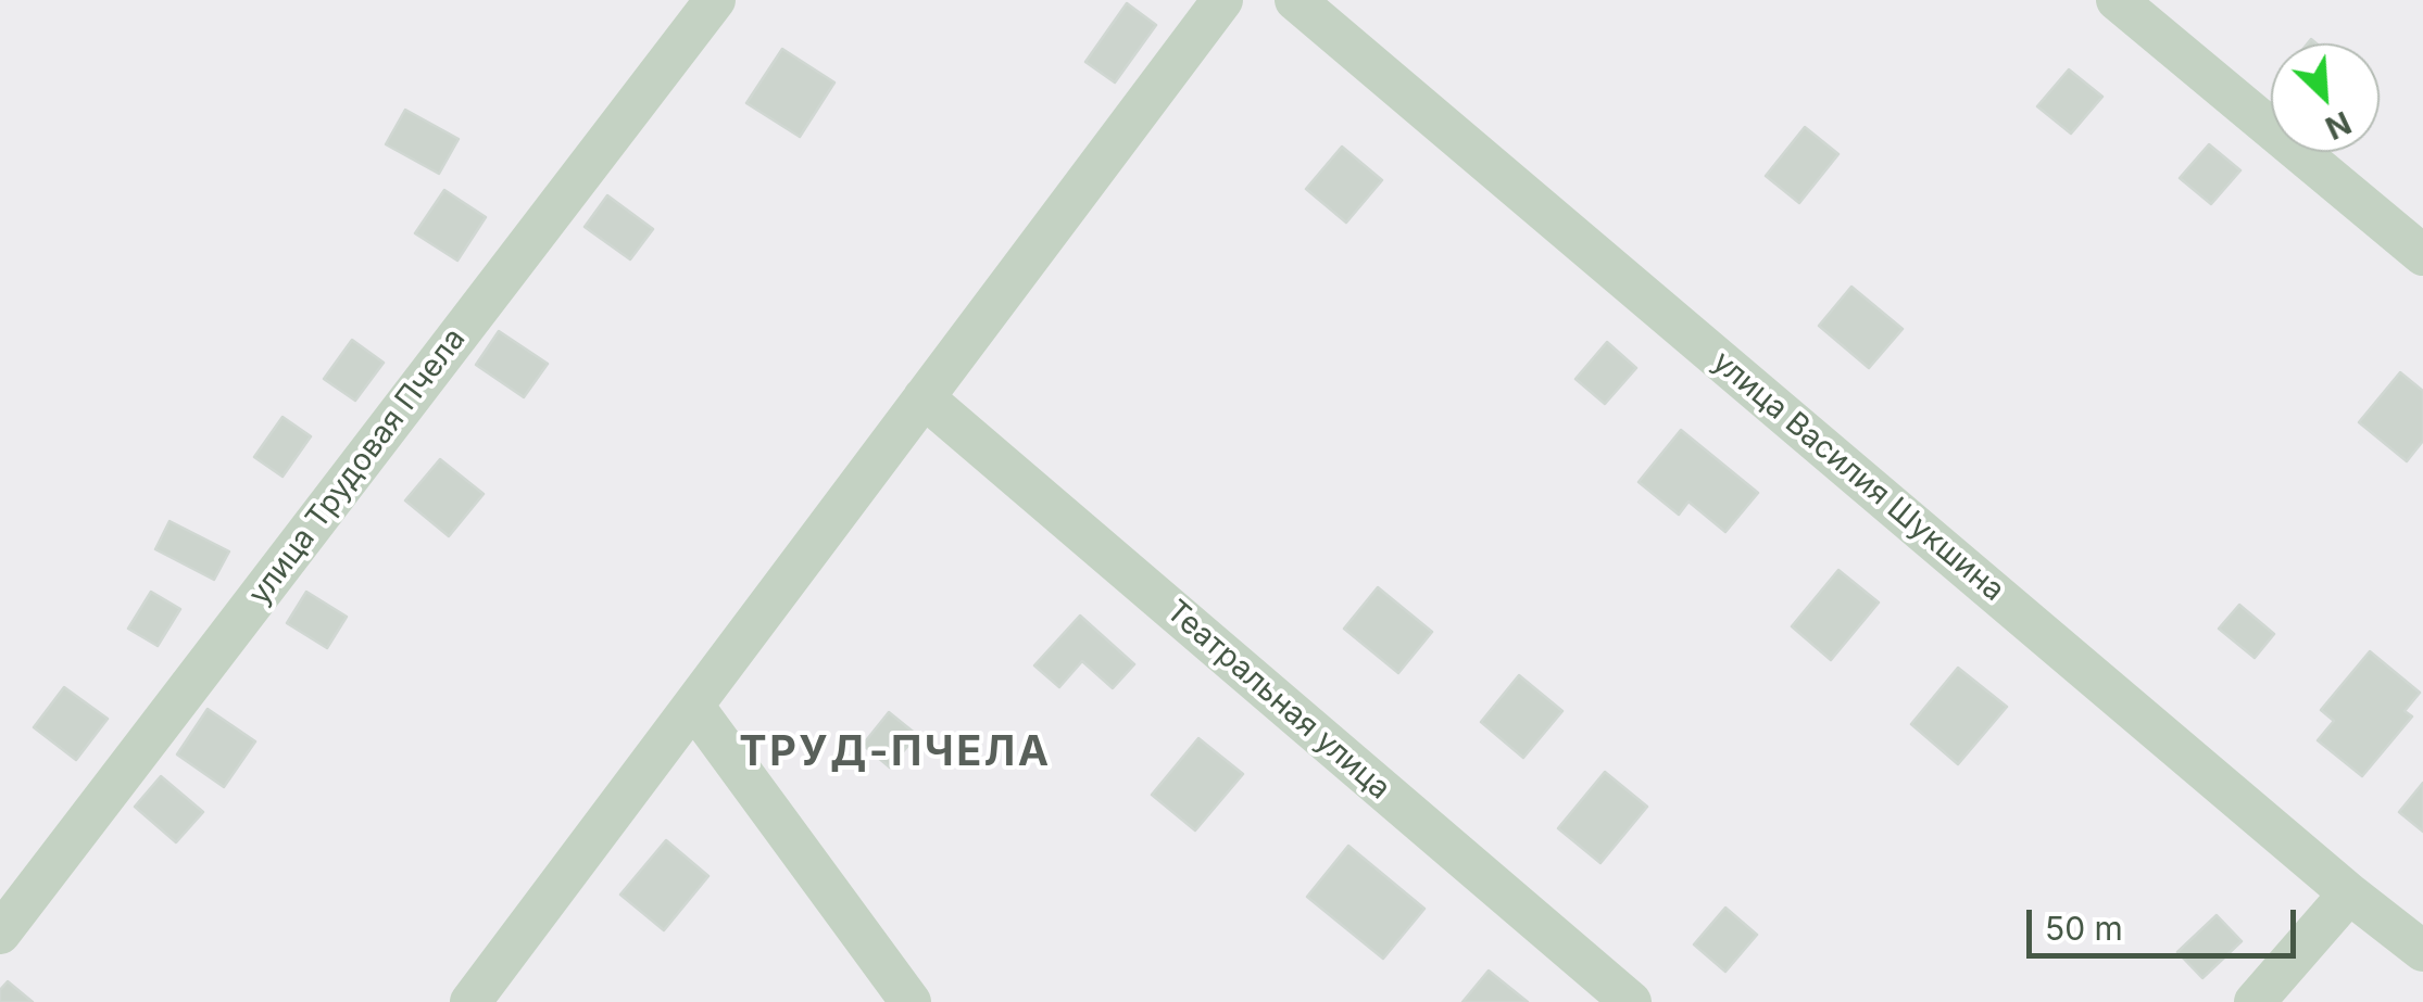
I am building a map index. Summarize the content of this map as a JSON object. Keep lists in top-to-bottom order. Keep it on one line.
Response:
{"streets":{"street":["улица Трудовая Пчела","улица Василия Шукшина","Театральная улица"]},"districts":["ТРУД-ПЧЕЛА"],"scale_bar":"50 m","north":"bottom right"}
